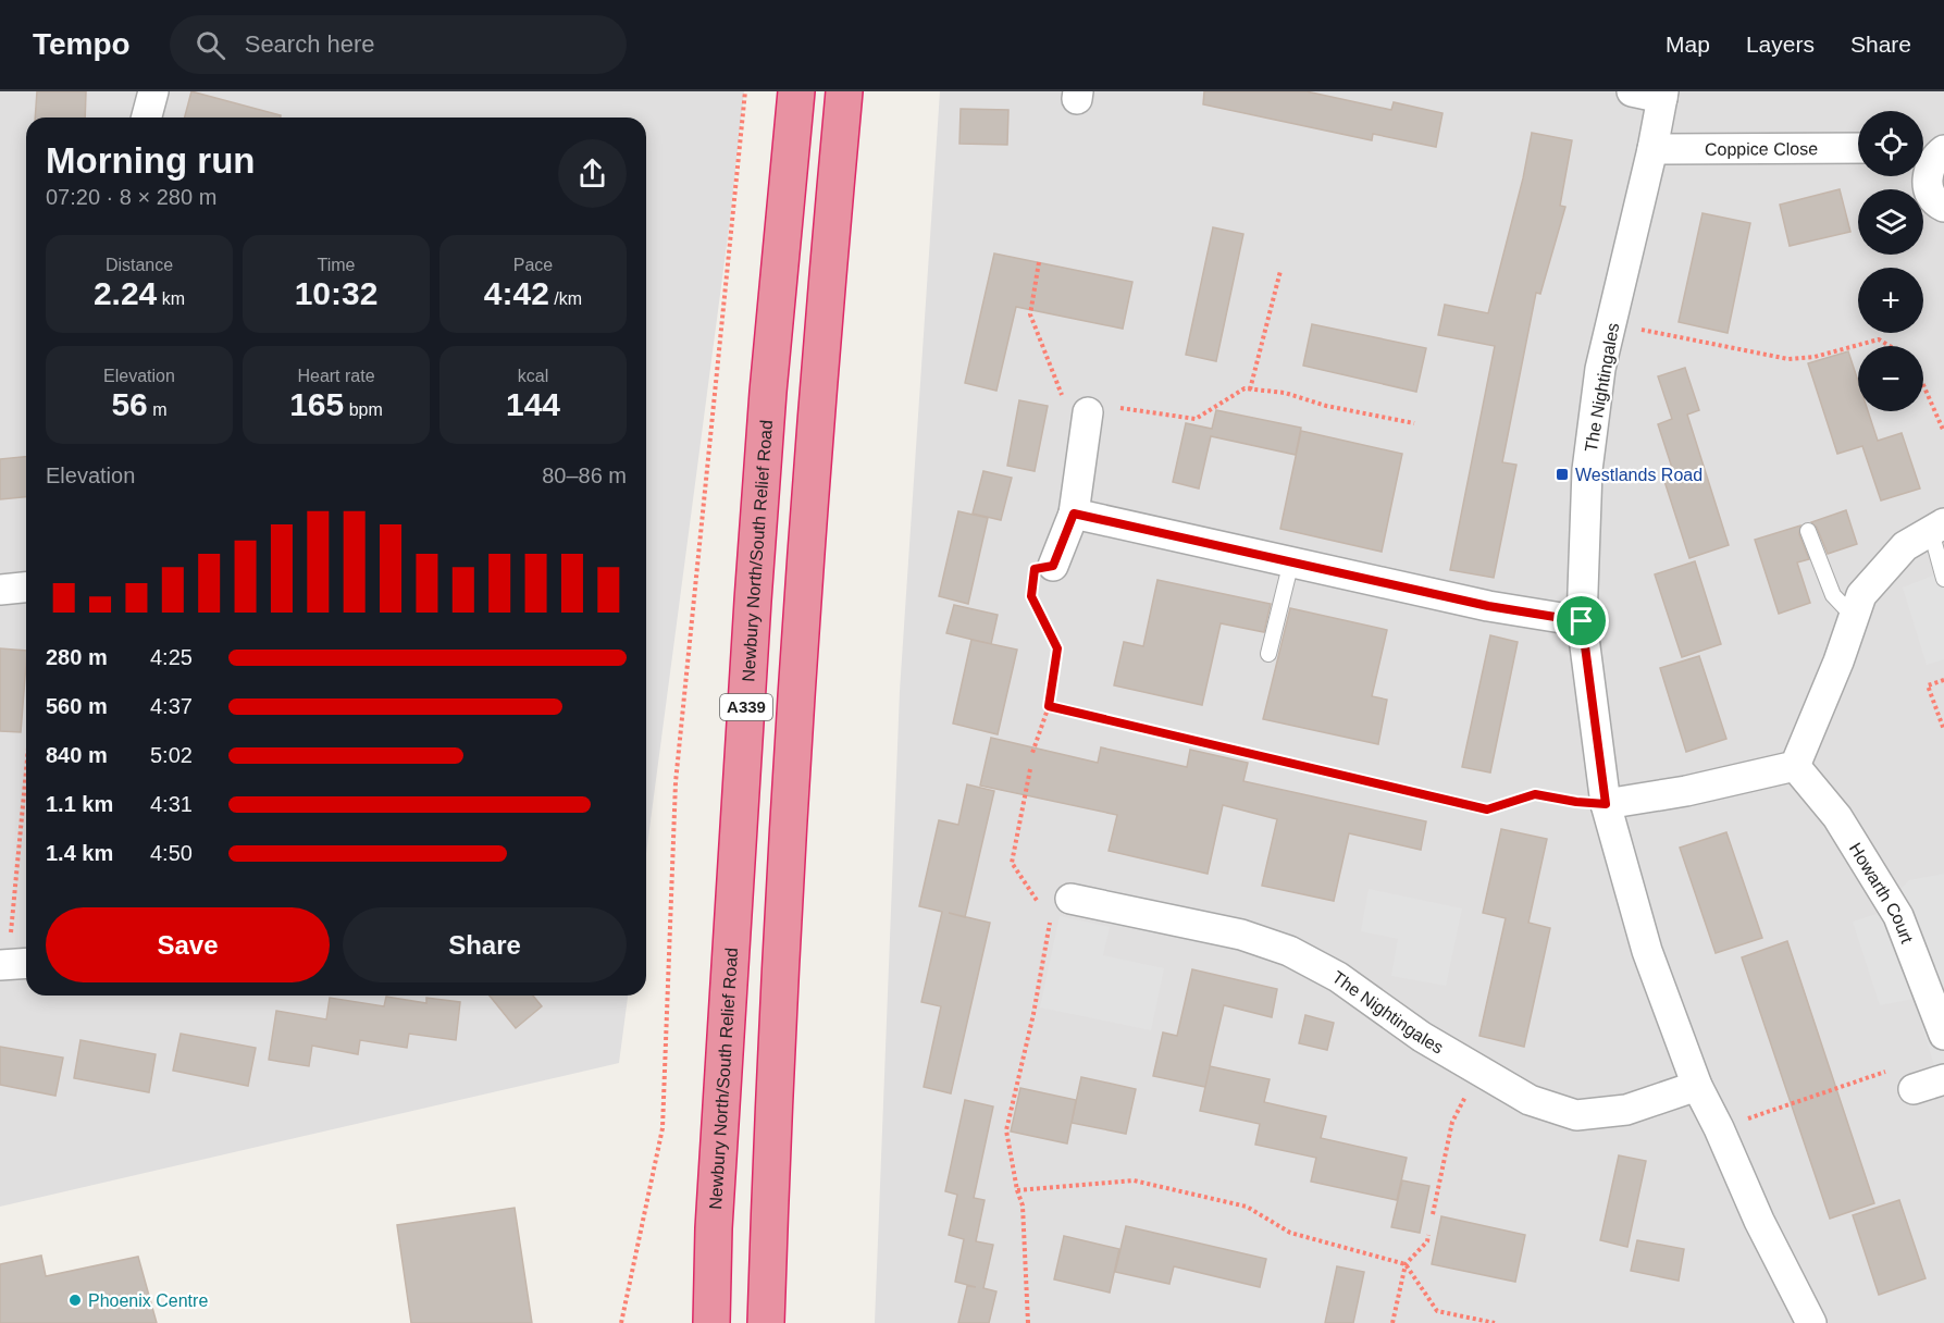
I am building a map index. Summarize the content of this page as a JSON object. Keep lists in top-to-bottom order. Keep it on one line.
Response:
{"streets":{"highway":["Newbury North/South Relief Road","A339"],"street":["Coppice Close","The Nightingales","Howarth Court"]},"crossings":[["Coppice Close","The Nightingales"]],"places":{"transit":["Westlands Road"],"other":["Phoenix Centre"]},"page":{"header":"Tempo","search":"Search here","nav":["Map","Layers","Share"],"map_buttons":["+","−"],"heading":["Morning run","07:20 · 8 × 280 m"],"stats":[["Distance","2.24 km"],["Time","10:32"],["Pace","4:42 /km"],["Elevation","56 m"],["Heart rate","165 bpm"],["kcal","144"]],"chart":["Elevation","80–86 m"],"list":[{"name":"280 m","note":"4:25"},{"name":"560 m","note":"4:37"},{"name":"840 m","note":"5:02"},{"name":"1.1 km","note":"4:31"},{"name":"1.4 km","note":"4:50"}],"buttons":["Save","Share"]}}
